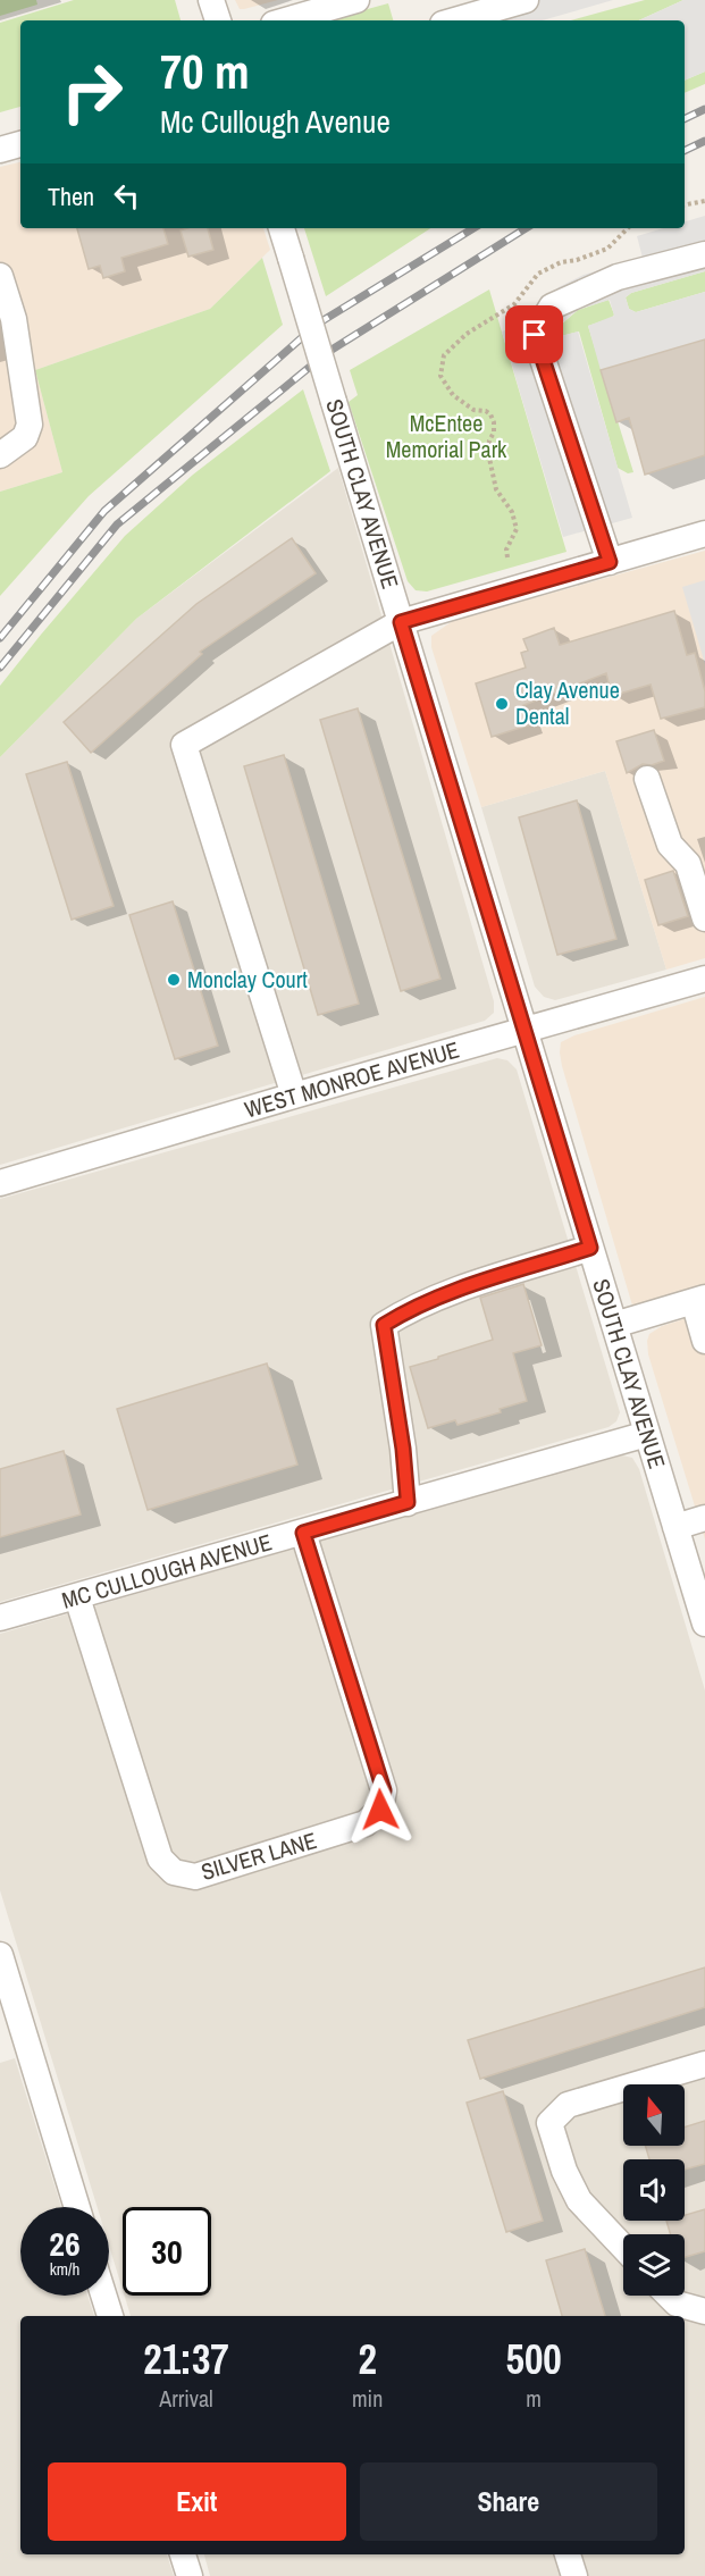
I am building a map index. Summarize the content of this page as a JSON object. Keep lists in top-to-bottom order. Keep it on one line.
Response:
{"streets":{"street":["SOUTH CLAY AVENUE","WEST MONROE AVENUE","MC CULLOUGH AVENUE","SILVER LANE"]},"crossings":[["SOUTH CLAY AVENUE","WEST MONROE AVENUE"],["SOUTH CLAY AVENUE","MC CULLOUGH AVENUE"],["MC CULLOUGH AVENUE","SILVER LANE"]],"parks":["McEntee Memorial Park"],"places":["Clay Avenue Dental","Monclay Court"],"north":"top","page":{"turn":["70 m","Mc Cullough Avenue"],"then":"Then","speed":"26 km/h","limit":"30","eta":["21:37","Arrival","2","min","500","m"],"buttons":["Exit","Share"]}}
